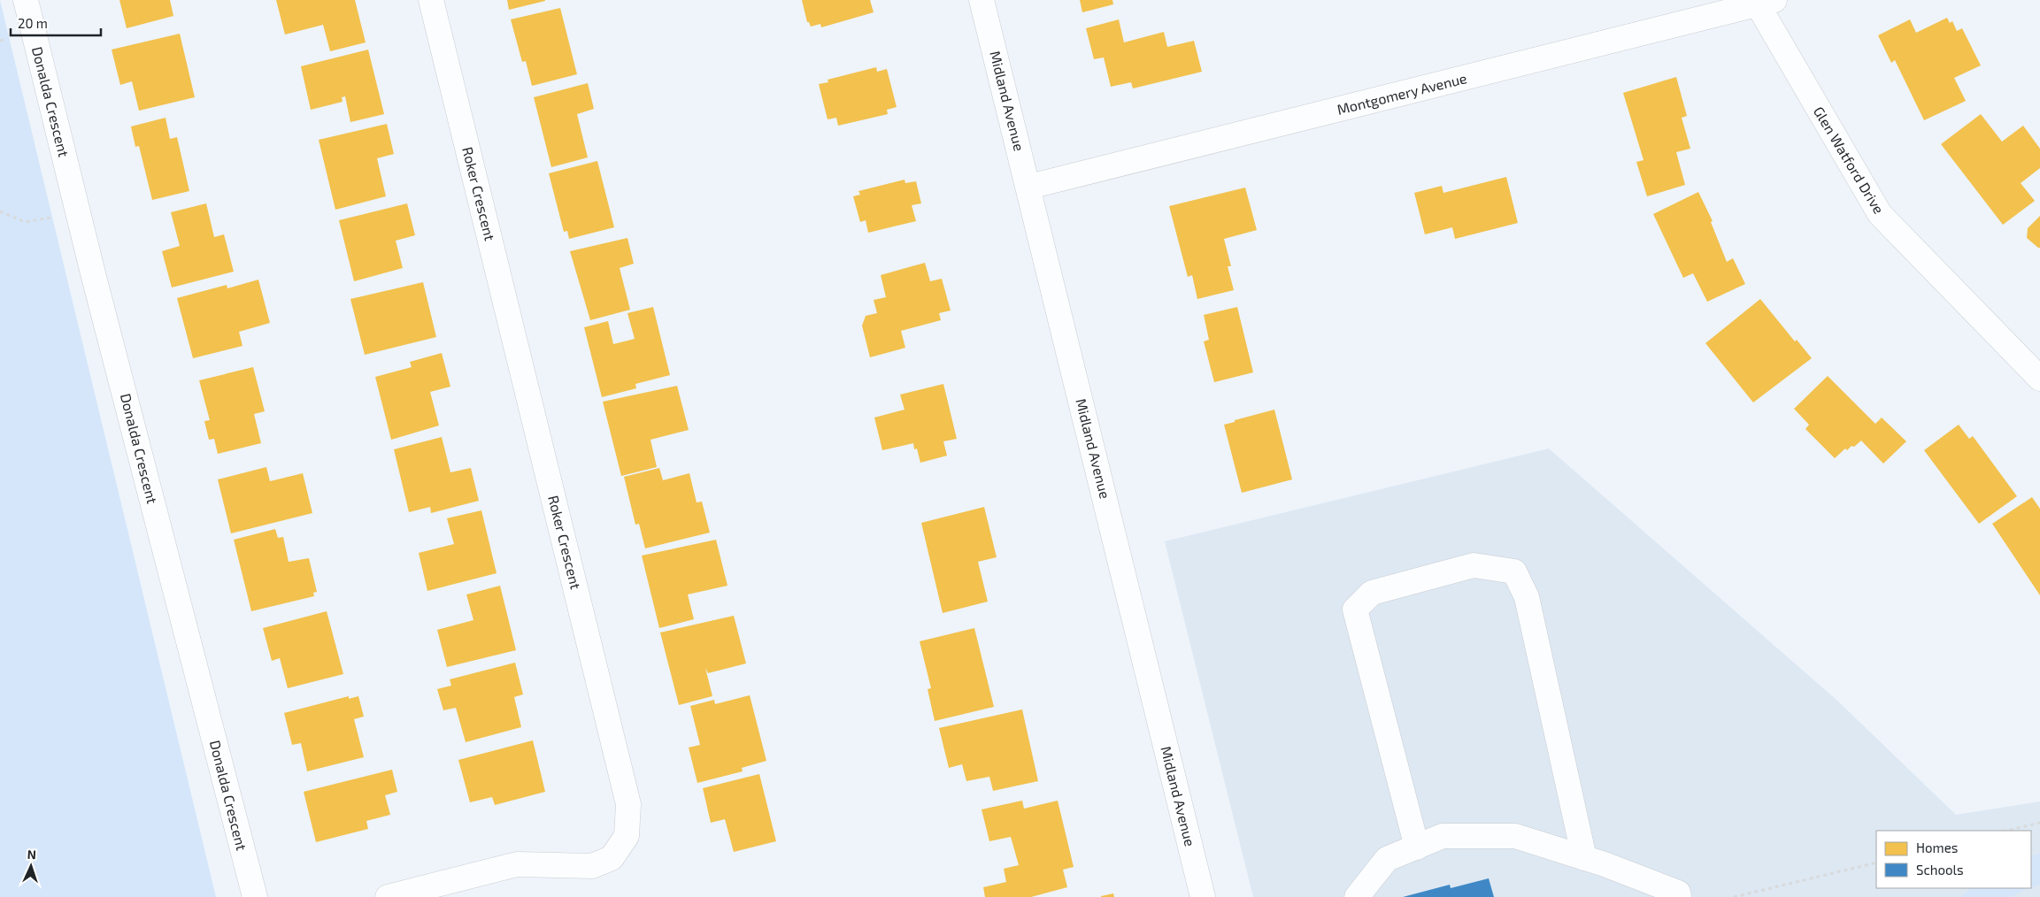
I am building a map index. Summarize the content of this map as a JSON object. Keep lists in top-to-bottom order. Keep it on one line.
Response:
{"streets":{"street":["Montgomery Avenue","Midland Avenue","Donalda Crescent","Glen Watford Drive","Roker Crescent"]},"crossings":[["Montgomery Avenue","Midland Avenue"],["Montgomery Avenue","Glen Watford Drive"]],"legend":["Homes","Schools"],"scale_bar":"20 m","north":"top"}
